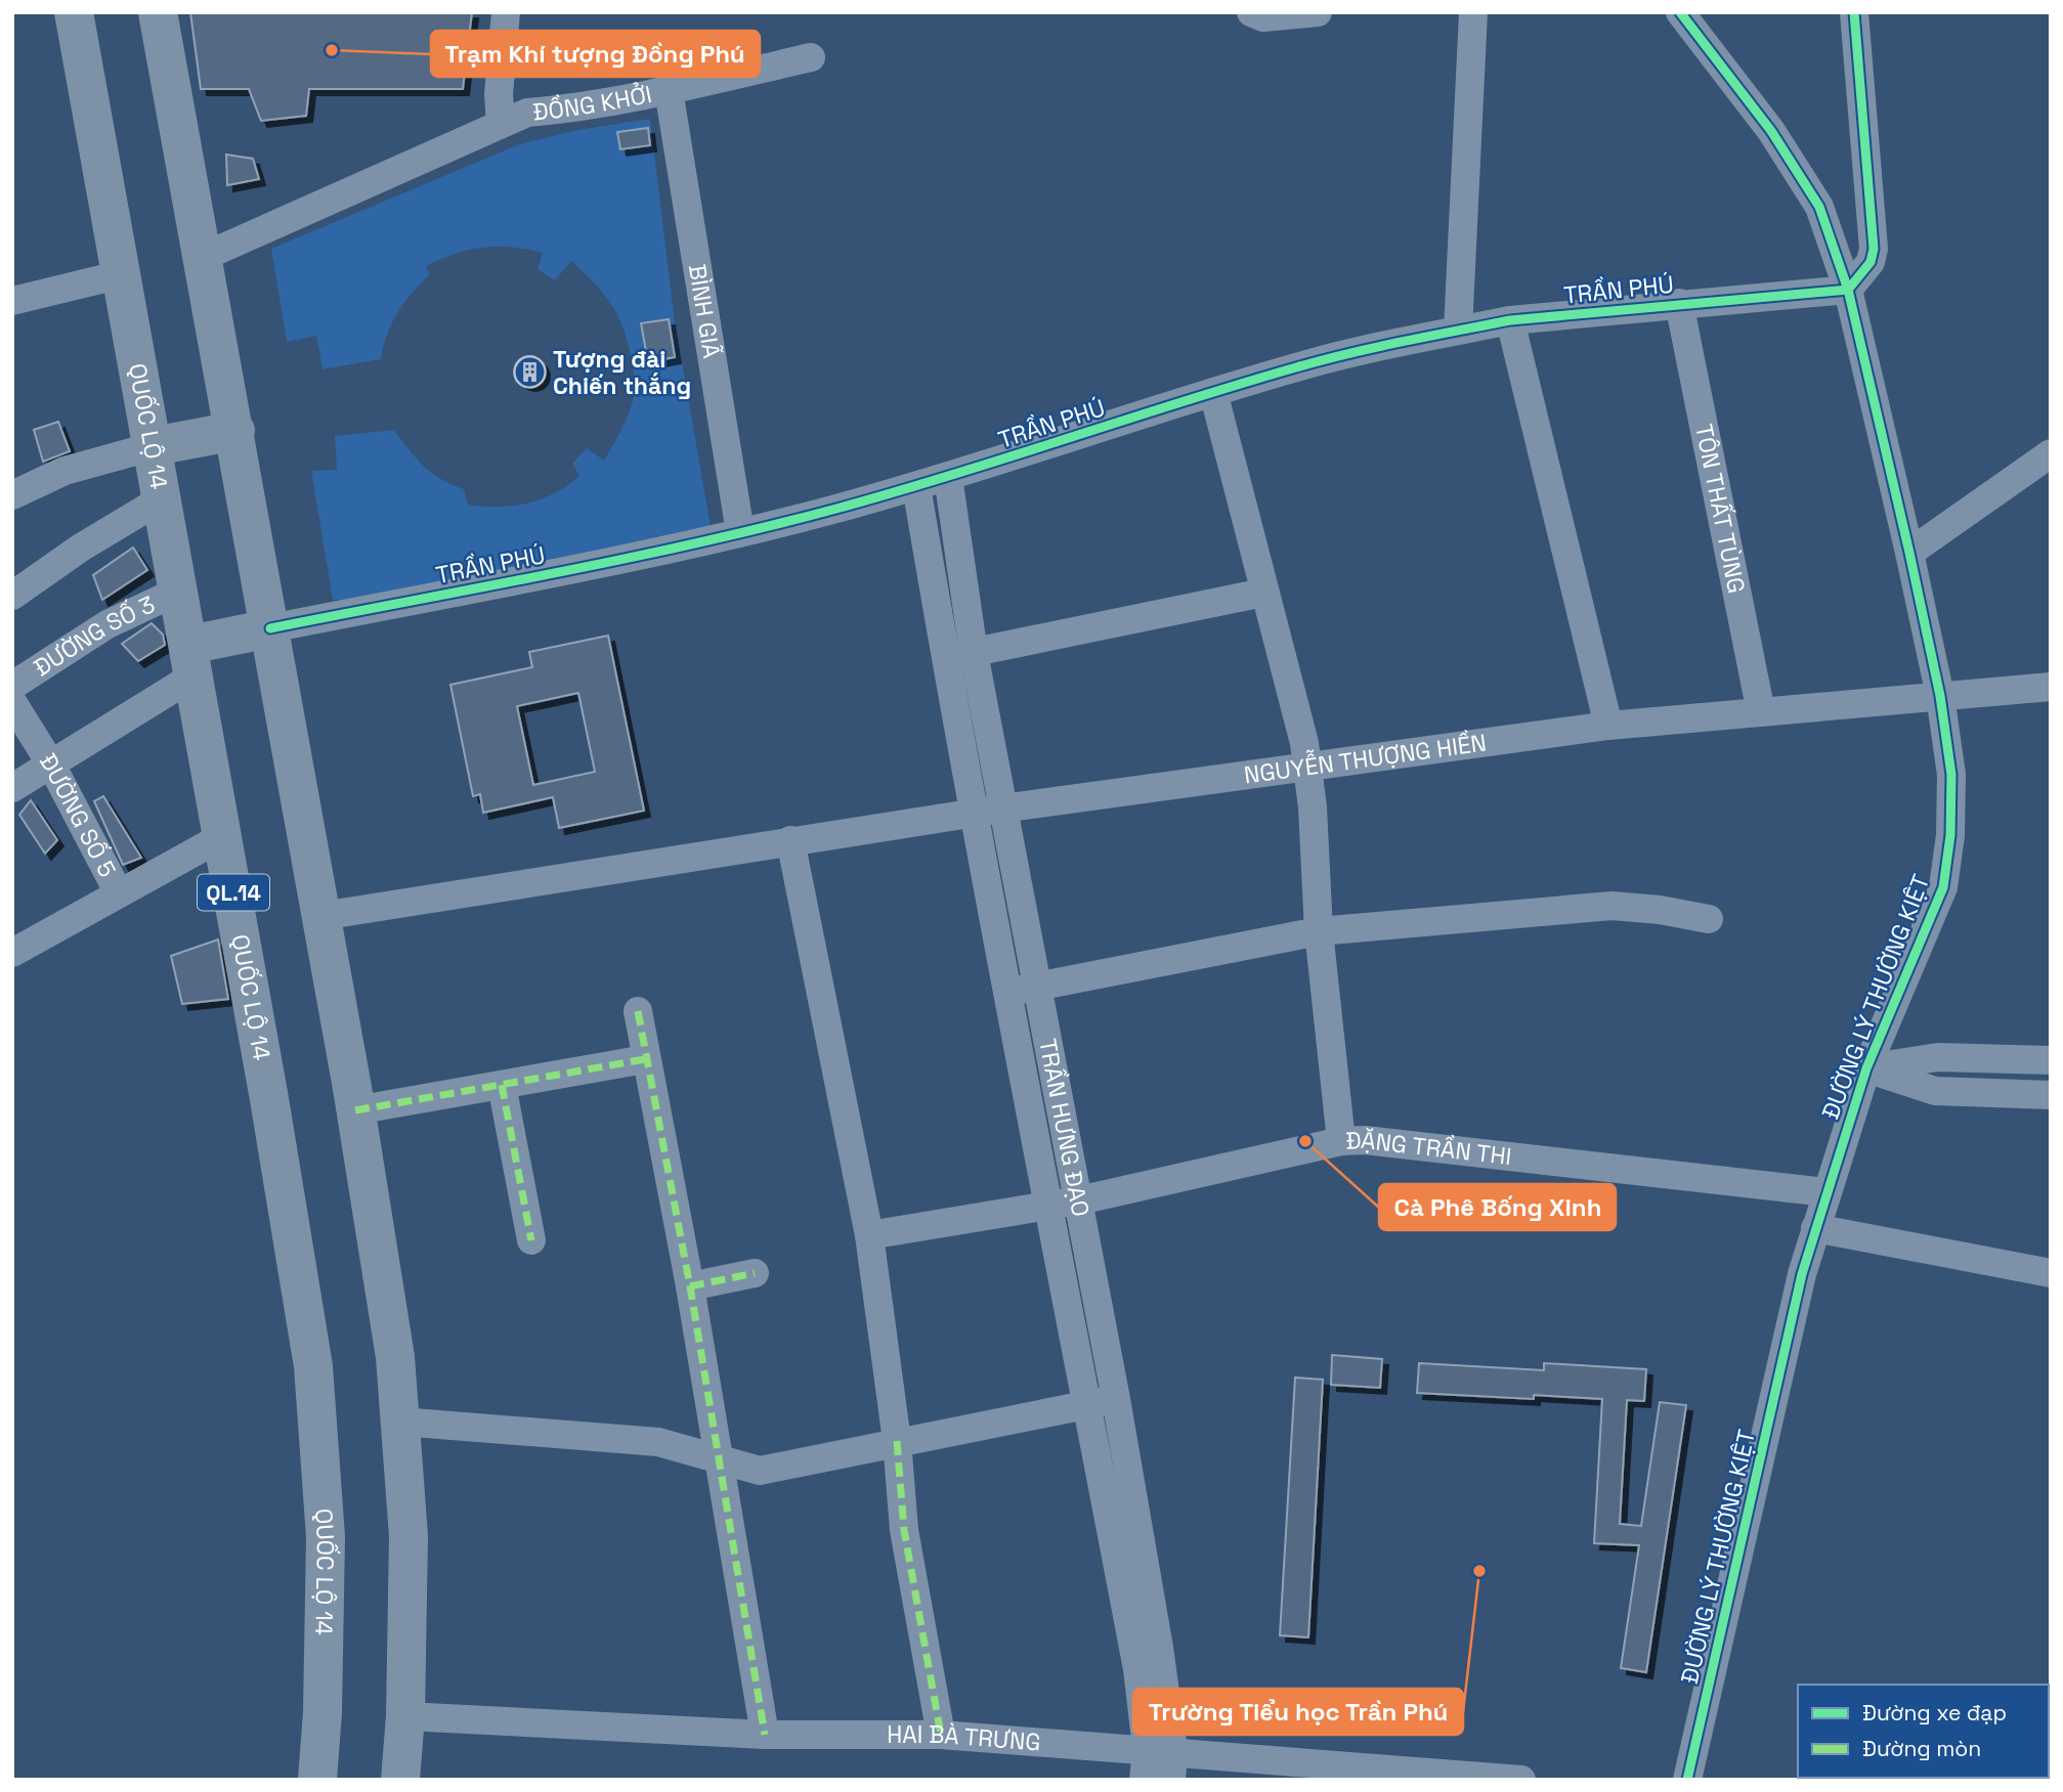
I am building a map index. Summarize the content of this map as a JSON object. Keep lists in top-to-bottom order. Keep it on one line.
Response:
{"streets":{"highway":["QUỐC LỘ 14","QL.14"],"street":["ĐỒNG KHỞI","TRẦN PHÚ","BÌNH GIÃ","TÔN THẤT TÙNG","ĐƯỜNG SỐ 3","NGUYỄN THƯỢNG HIỀN","ĐƯỜNG SỐ 5","ĐƯỜNG LÝ THƯỜNG KIỆT","TRẦN HƯNG ĐẠO","ĐẶNG TRẦN THI","HAI BÀ TRƯNG"]},"crossings":[["ĐỒNG KHỞI","BÌNH GIÃ"],["TRẦN PHÚ","BÌNH GIÃ"],["TRẦN PHÚ","TÔN THẤT TÙNG"],["TRẦN PHÚ","ĐƯỜNG LÝ THƯỜNG KIỆT"],["TRẦN PHÚ","TRẦN HƯNG ĐẠO"],["QUỐC LỘ 14","ĐƯỜNG SỐ 3"],["TÔN THẤT TÙNG","NGUYỄN THƯỢNG HIỀN"],["NGUYỄN THƯỢNG HIỀN","ĐƯỜNG LÝ THƯỜNG KIỆT"],["NGUYỄN THƯỢNG HIỀN","TRẦN HƯNG ĐẠO"],["ĐƯỜNG LÝ THƯỜNG KIỆT","ĐẶNG TRẦN THI"],["TRẦN HƯNG ĐẠO","ĐẶNG TRẦN THI"],["TRẦN HƯNG ĐẠO","HAI BÀ TRƯNG"]],"places":{"other":["Trạm Khí tượng Đồng Phú","Cà Phê Bống Xinh","Trường Tiểu học Trần Phú"],"building":["Tượng đài Chiến thắng"]},"legend":["Đường xe đạp","Đường mòn"]}
